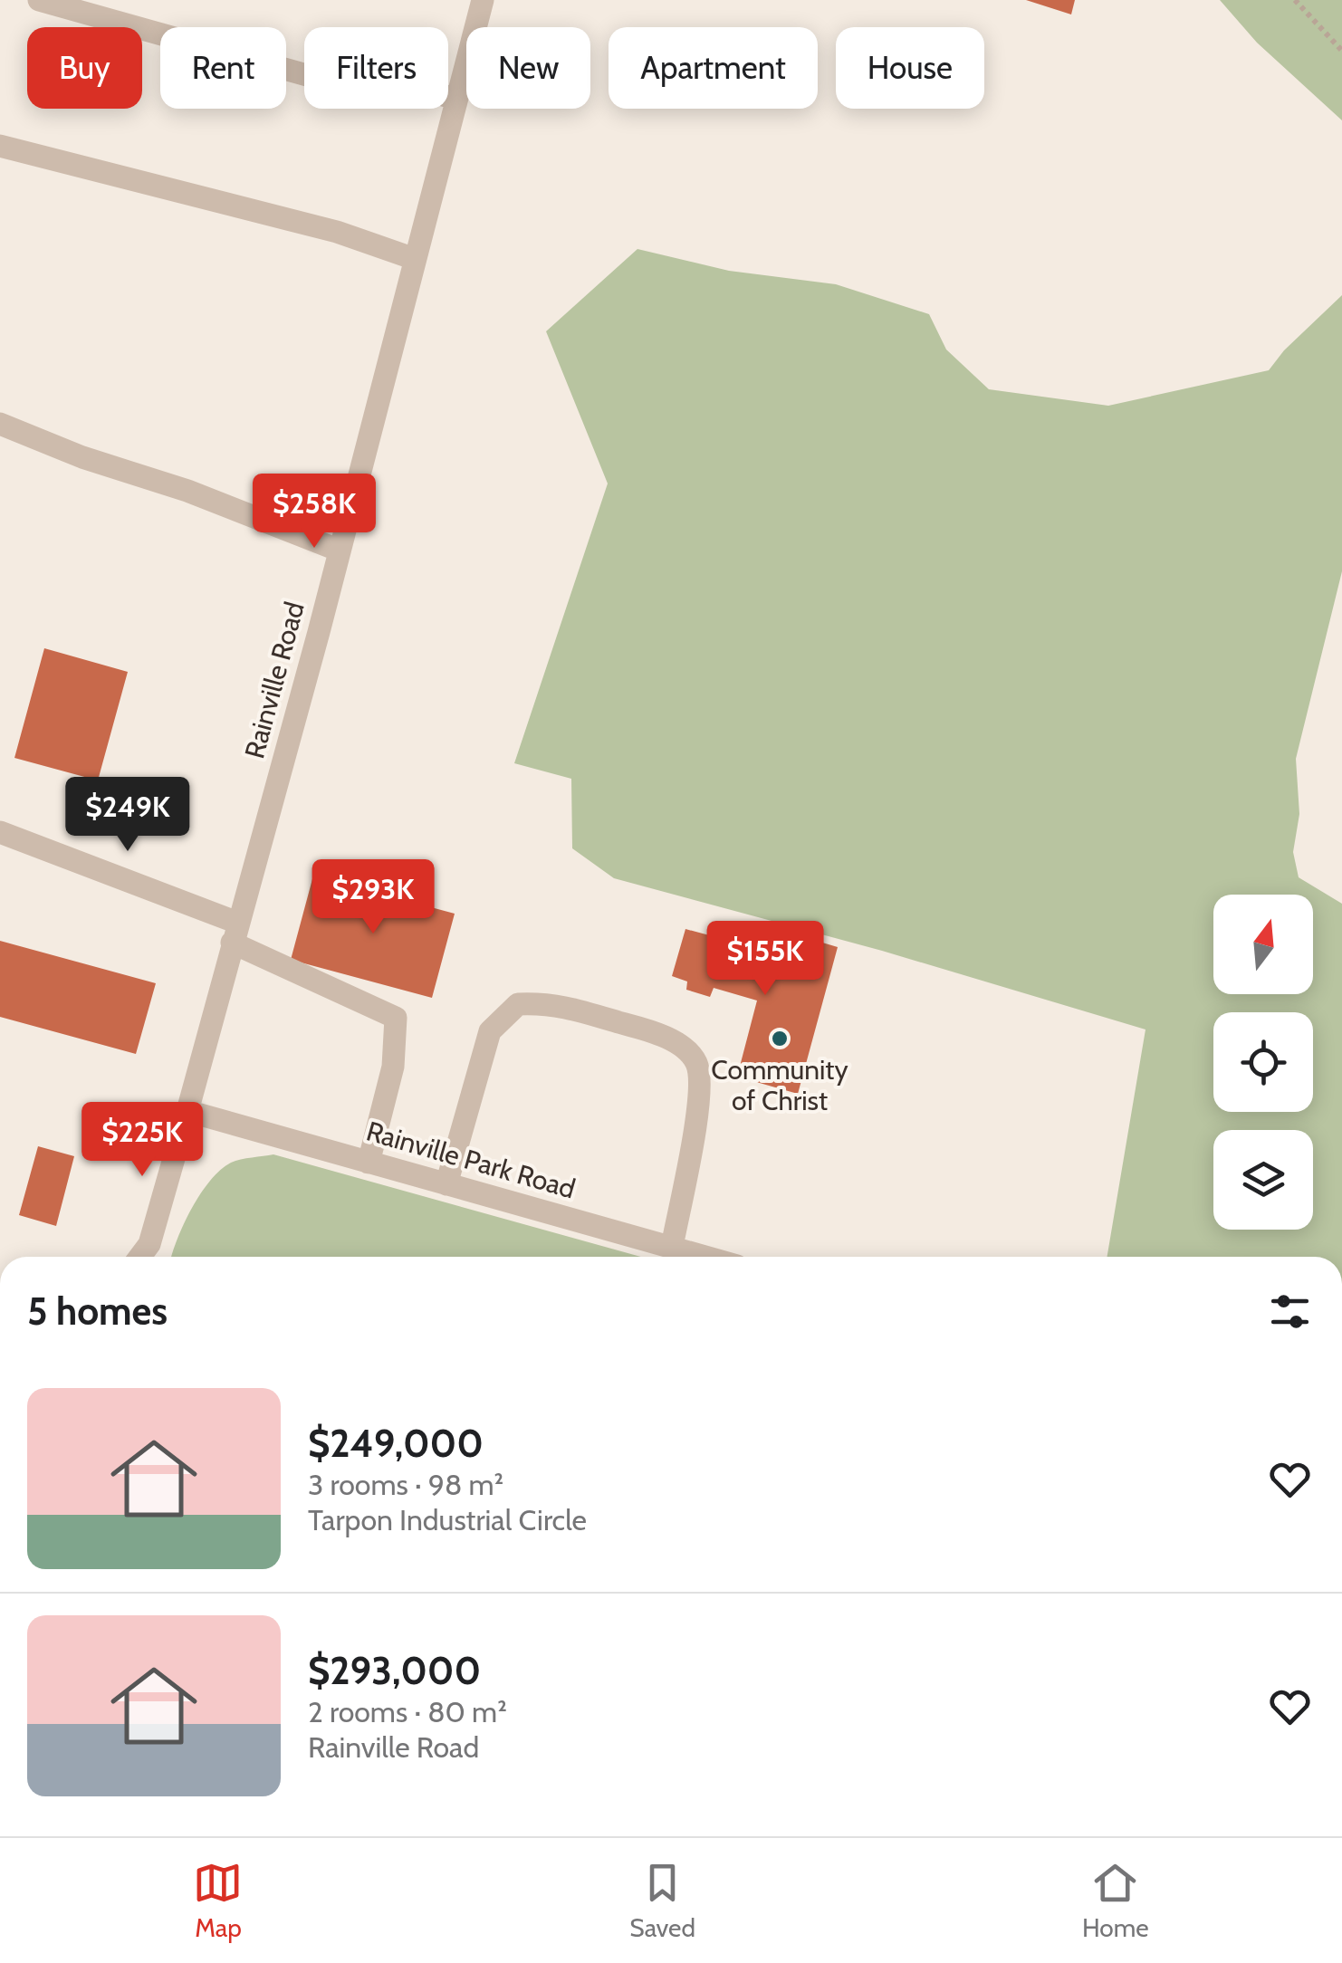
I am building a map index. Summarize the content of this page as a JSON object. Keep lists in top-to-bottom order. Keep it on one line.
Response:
{"streets":{"street":["Rainville Road","Rainville Park Road"]},"crossings":[["Rainville Road","Rainville Park Road"]],"places":["Community of Christ"],"north":"top","page":{"chip":["Buy","Rent","Filters","New","Apartment","House"],"price":["$258K","$249K","$293K","$155K","$225K"],"heading":"5 homes","list":[{"name":"$249,000","note":"3 rooms · 98 m² · Tarpon Industrial Circle"},{"name":"$293,000","note":"2 rooms · 80 m² · Rainville Road"}],"tabs":["Map","Saved","Home"]}}
